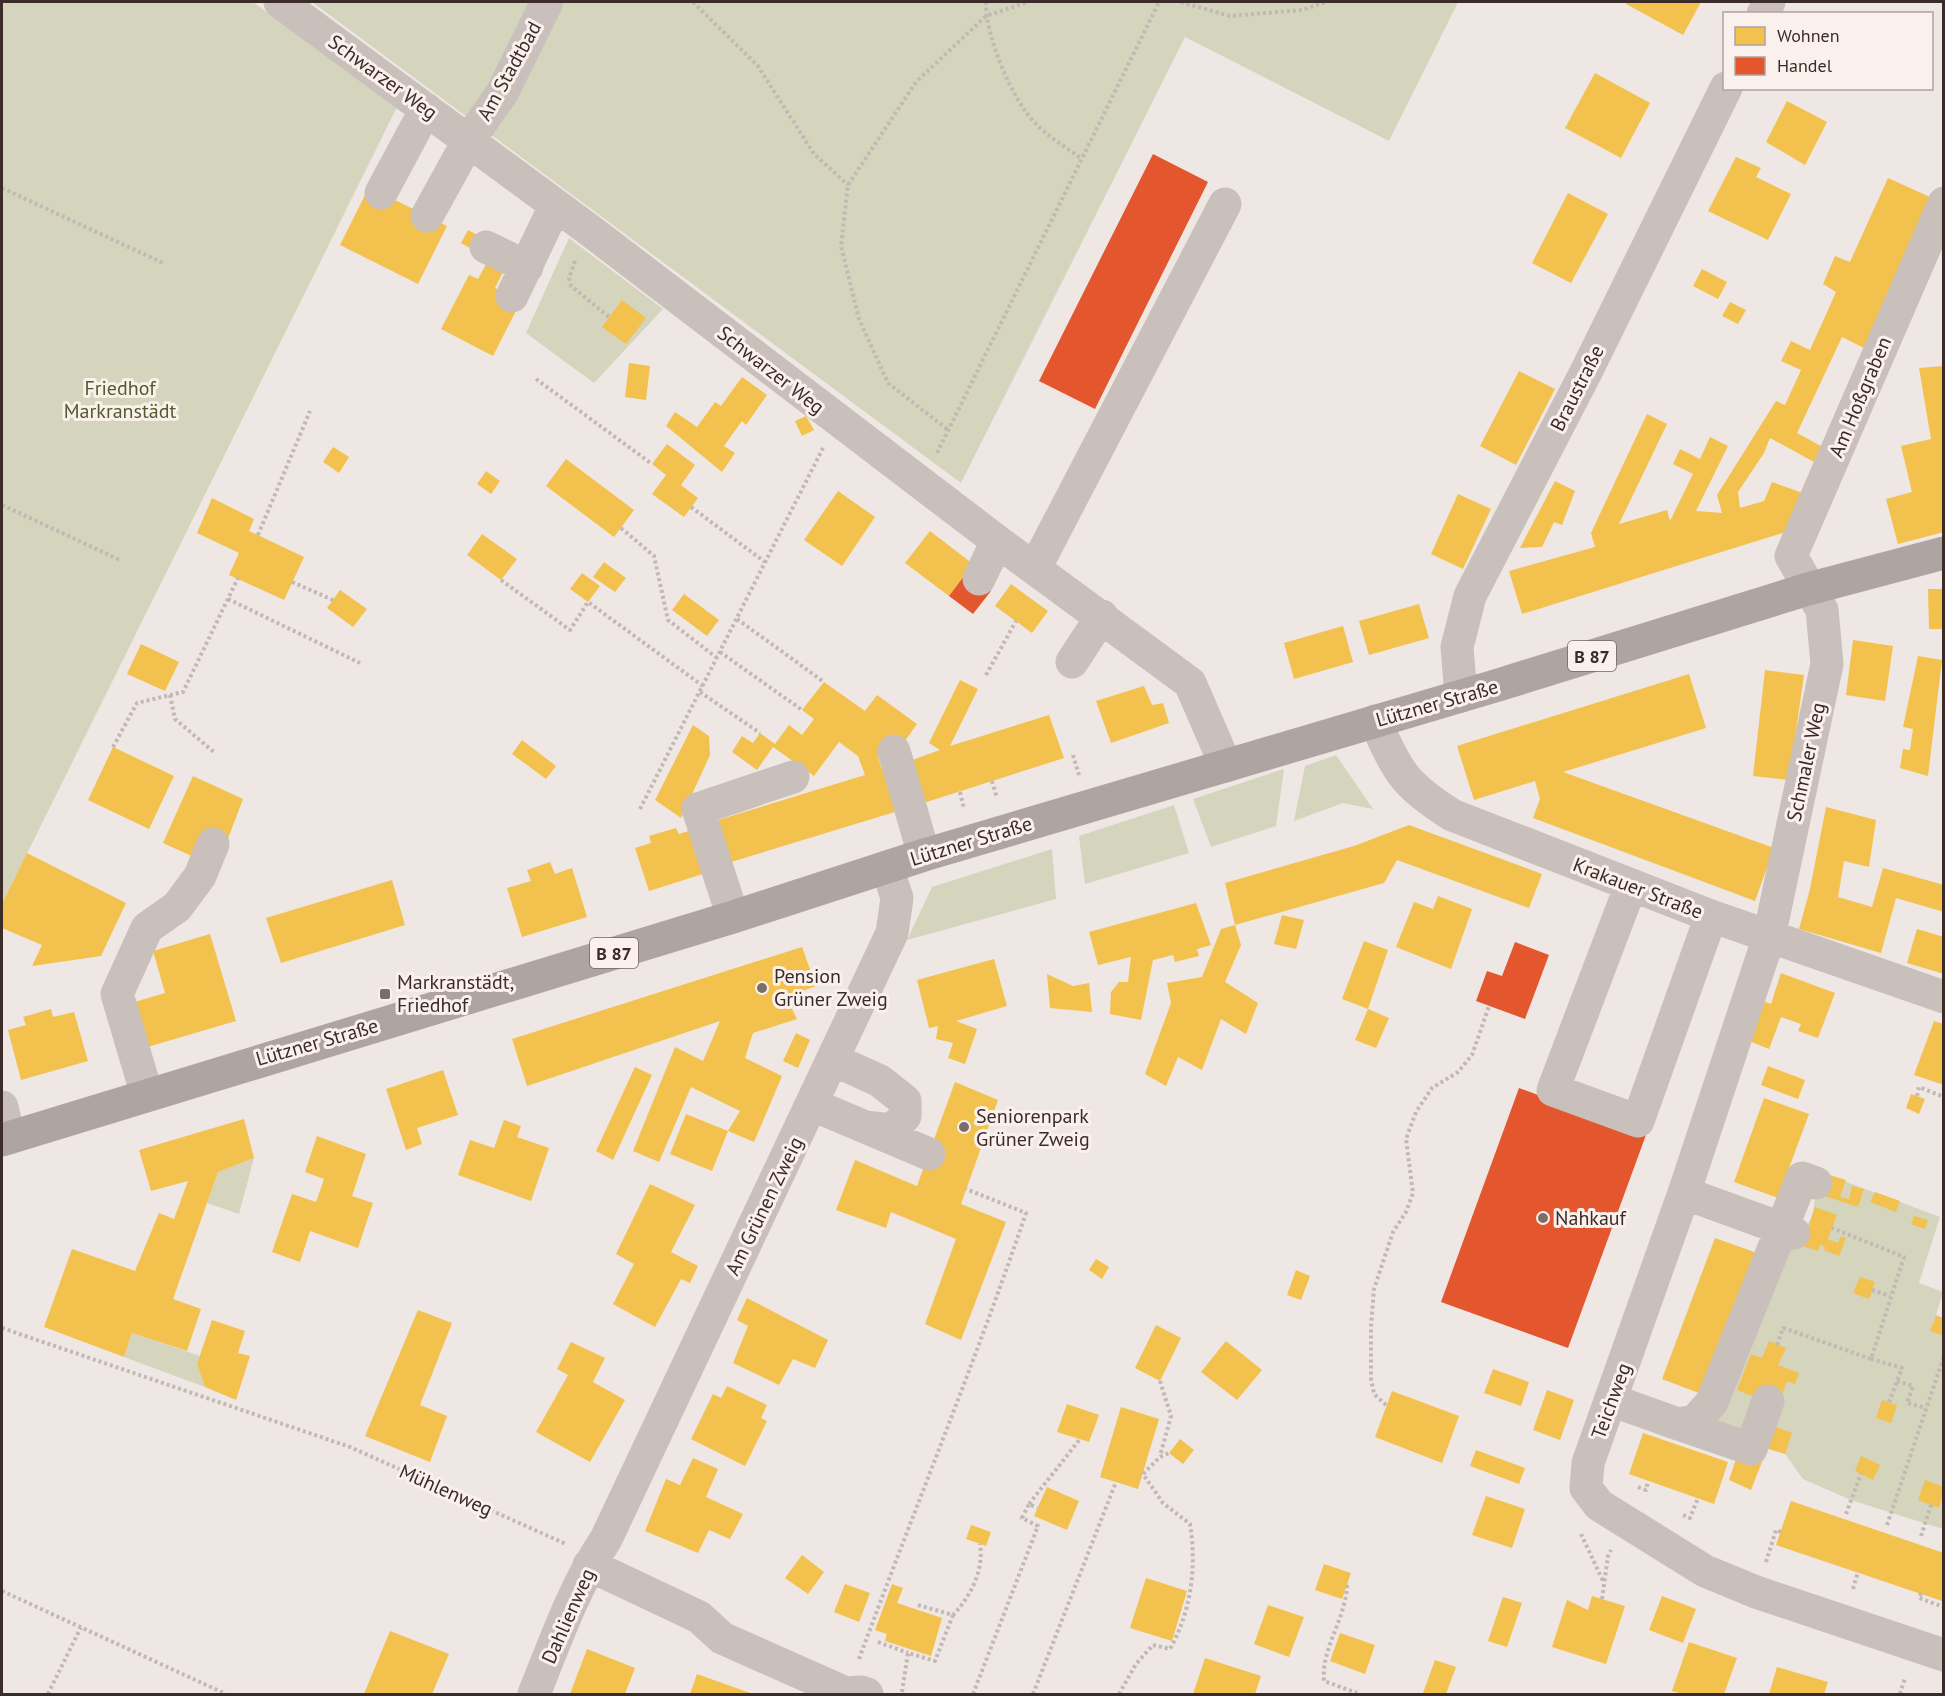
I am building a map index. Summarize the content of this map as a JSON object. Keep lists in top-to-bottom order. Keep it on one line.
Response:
{"streets":{"main road":["B 87","Lützner Straße"],"street":["Am Stadtbad","Schwarzer Weg","Braustraße","Am Hoßgraben","Schmaler Weg","Krakauer Straße","Am Grünen Zweig","Teichweg","Dahlienweg"],"path":["Mühlenweg"]},"crossings":[["Am Stadtbad","Schwarzer Weg"],["Schwarzer Weg","Lützner Straße"],["Braustraße","Lützner Straße"],["Am Hoßgraben","Lützner Straße"],["Am Hoßgraben","Schmaler Weg"],["Lützner Straße","Schmaler Weg"],["Lützner Straße","Krakauer Straße"],["Lützner Straße","Am Grünen Zweig"],["Schmaler Weg","Krakauer Straße"],["Schmaler Weg","Teichweg"],["Krakauer Straße","Teichweg"],["Am Grünen Zweig","Mühlenweg"],["Am Grünen Zweig","Dahlienweg"],["Mühlenweg","Dahlienweg"]],"parks":["Friedhof Markranstädt"],"places":{"other":["Pension Grüner Zweig","Seniorenpark Grüner Zweig","Nahkauf"],"transit":["Markranstädt, Friedhof"]},"legend":["Wohnen","Handel"]}
